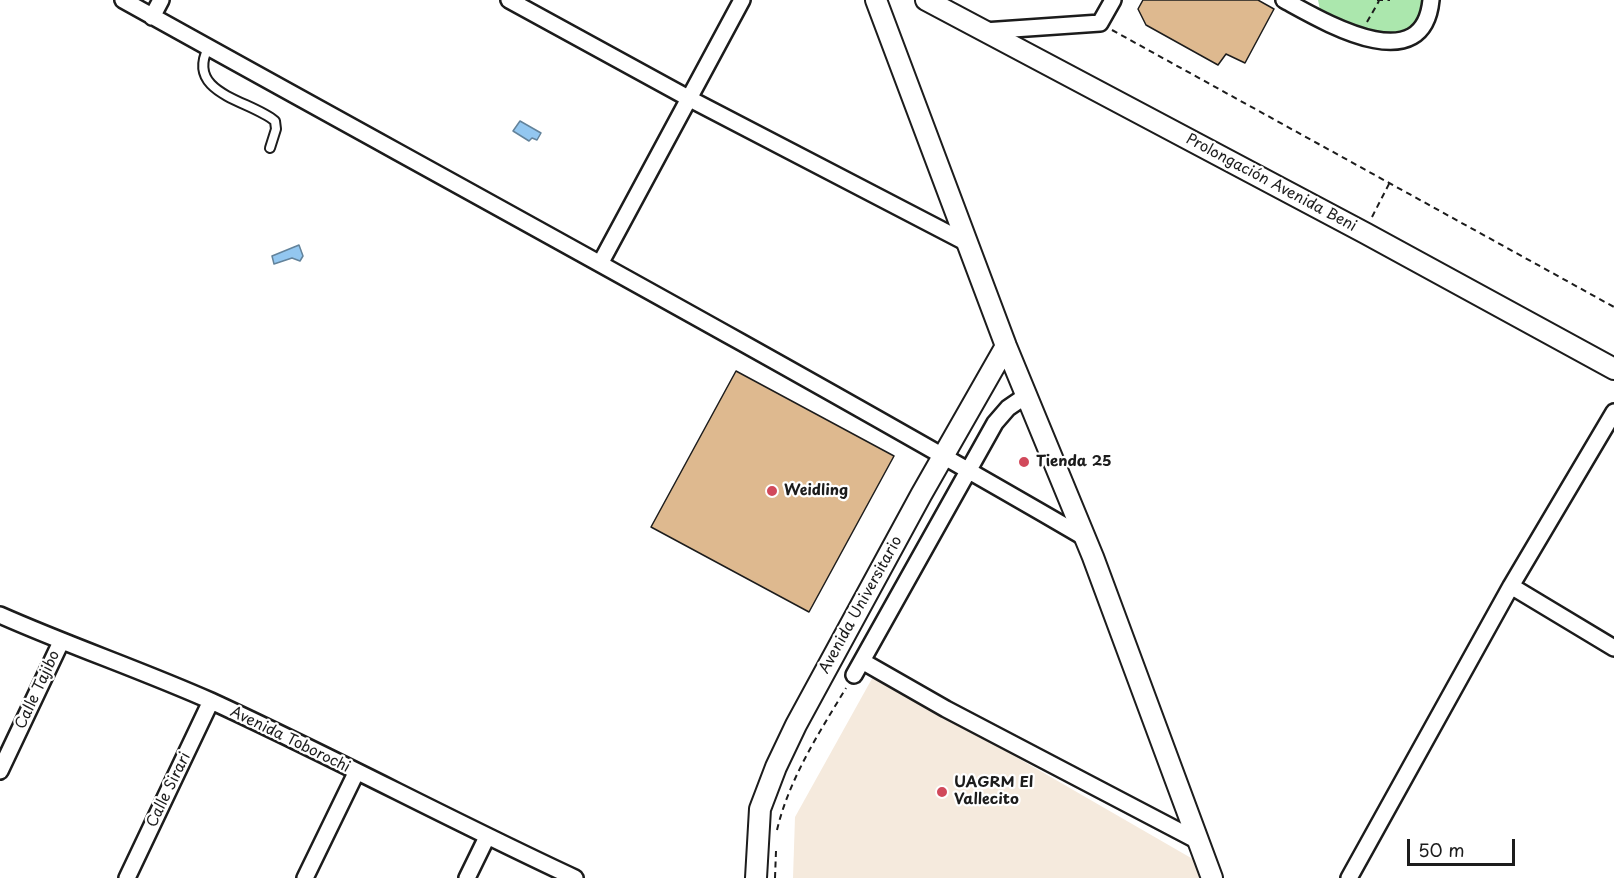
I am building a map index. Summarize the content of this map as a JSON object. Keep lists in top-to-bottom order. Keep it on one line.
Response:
{"streets":{"street":["Prolongación Avenida Beni","Avenida Universitario","Calle Tajibo","Avenida Toborochi","Calle Sirari"]},"crossings":[["Calle Tajibo","Avenida Toborochi"],["Avenida Toborochi","Calle Sirari"]],"places":["Tienda 25","Weidling","UAGRM El Vallecito"],"scale_bar":"50 m"}
